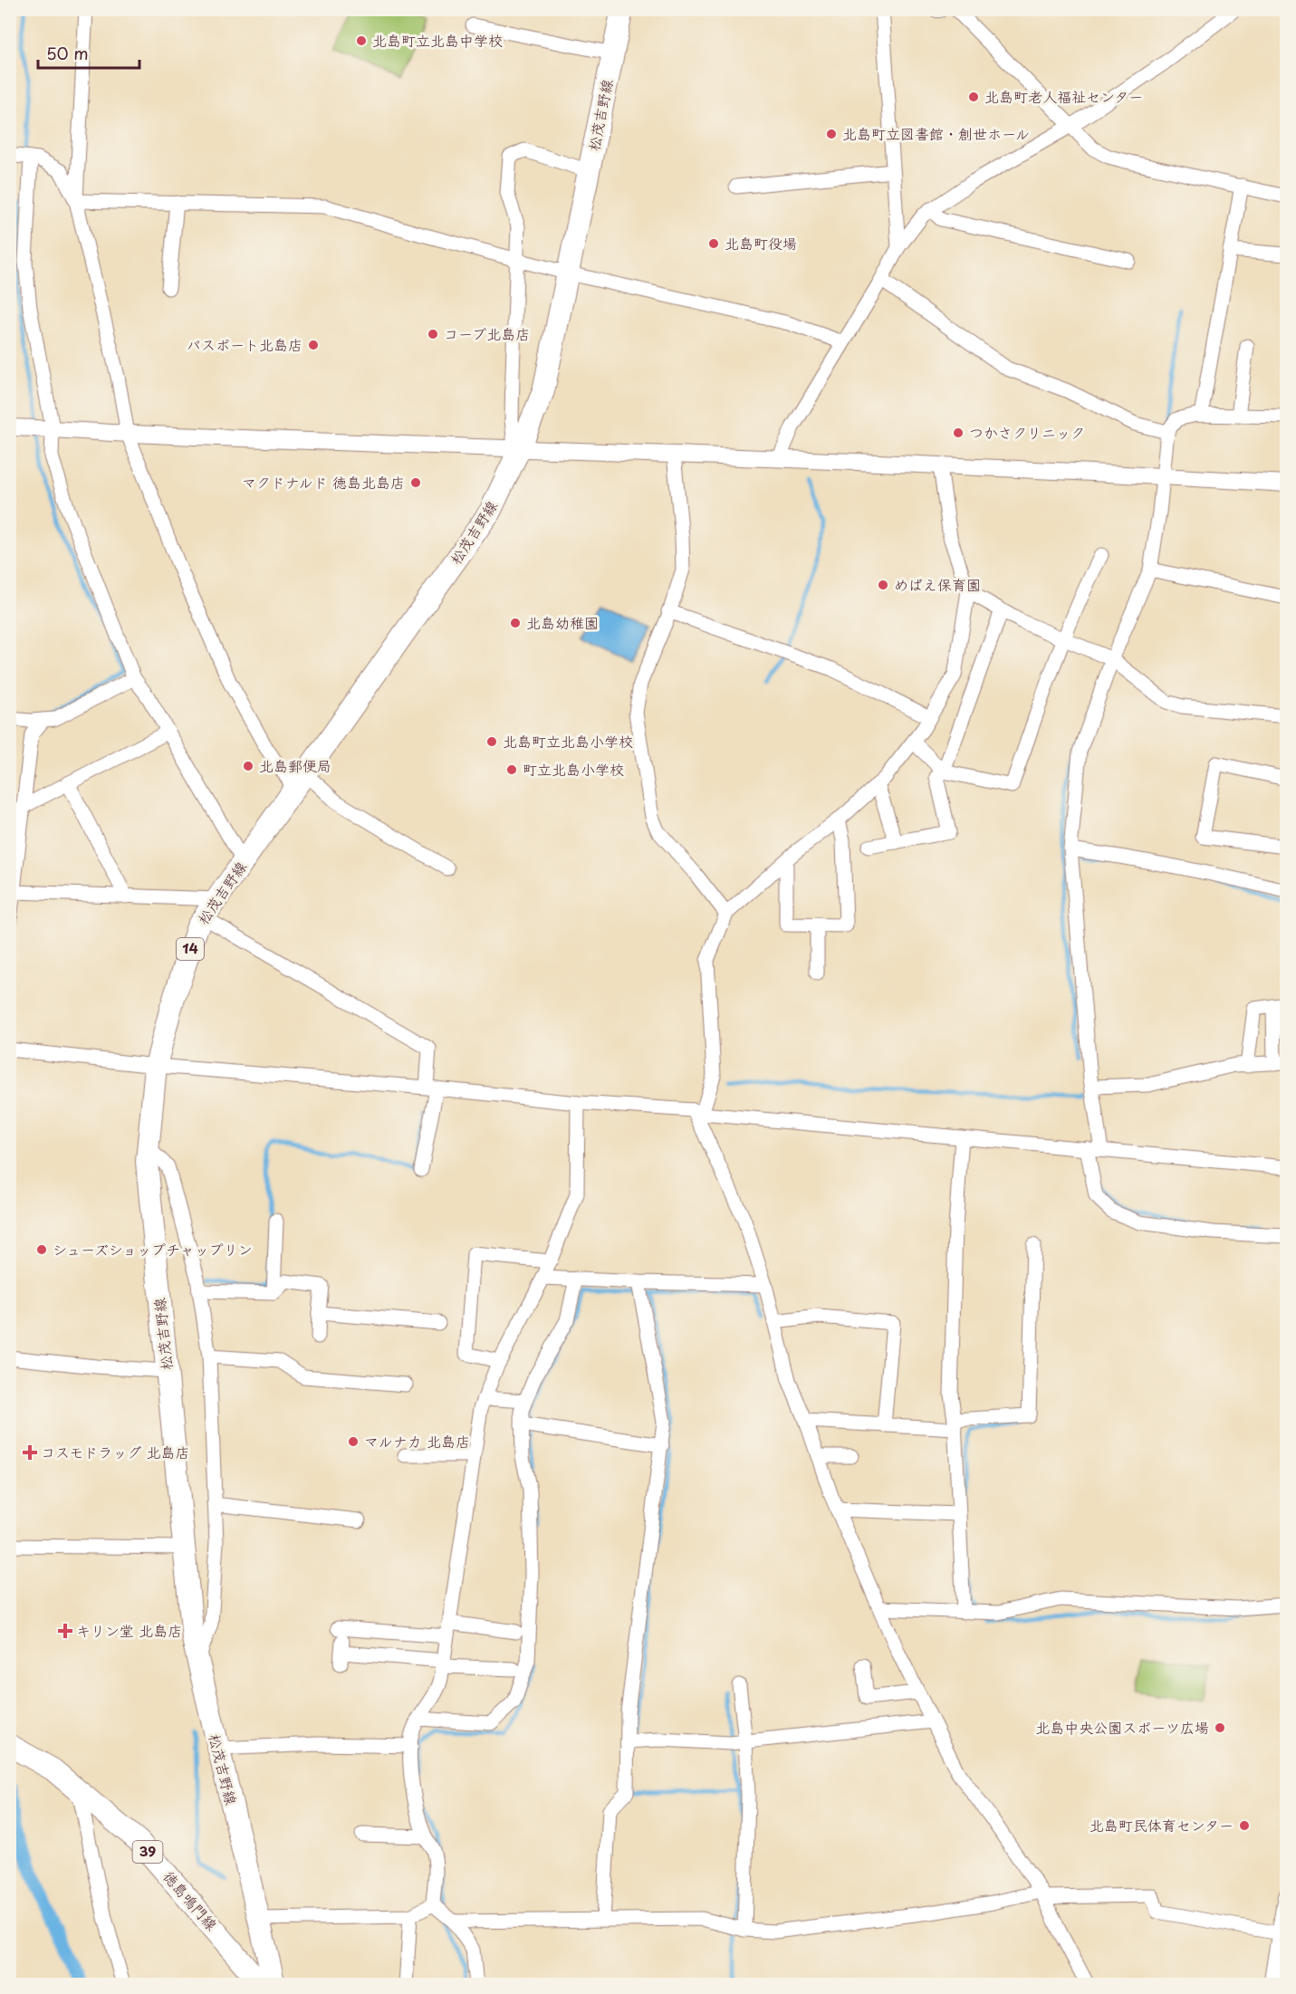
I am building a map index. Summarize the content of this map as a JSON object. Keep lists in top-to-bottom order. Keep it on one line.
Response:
{"streets":{"main road":["松茂吉野線","14","39","徳島鳴門線"]},"places":{"other":["北島町立北島中学校","北島町老人福祉センター","北島町立図書館・創世ホール","北島町役場","コープ北島店","パスポート北島店","つかさクリニック","マクドナルド 徳島北島店","めばえ保育園","北島幼稚園","北島町立北島小学校","北島郵便局","町立北島小学校","シューズショップチャップリン","マルナカ 北島店","北島中央公園スポーツ広場","北島町民体育センター"],"health":["コスモドラッグ 北島店","キリン堂 北島店"]},"scale_bar":"50 m"}
